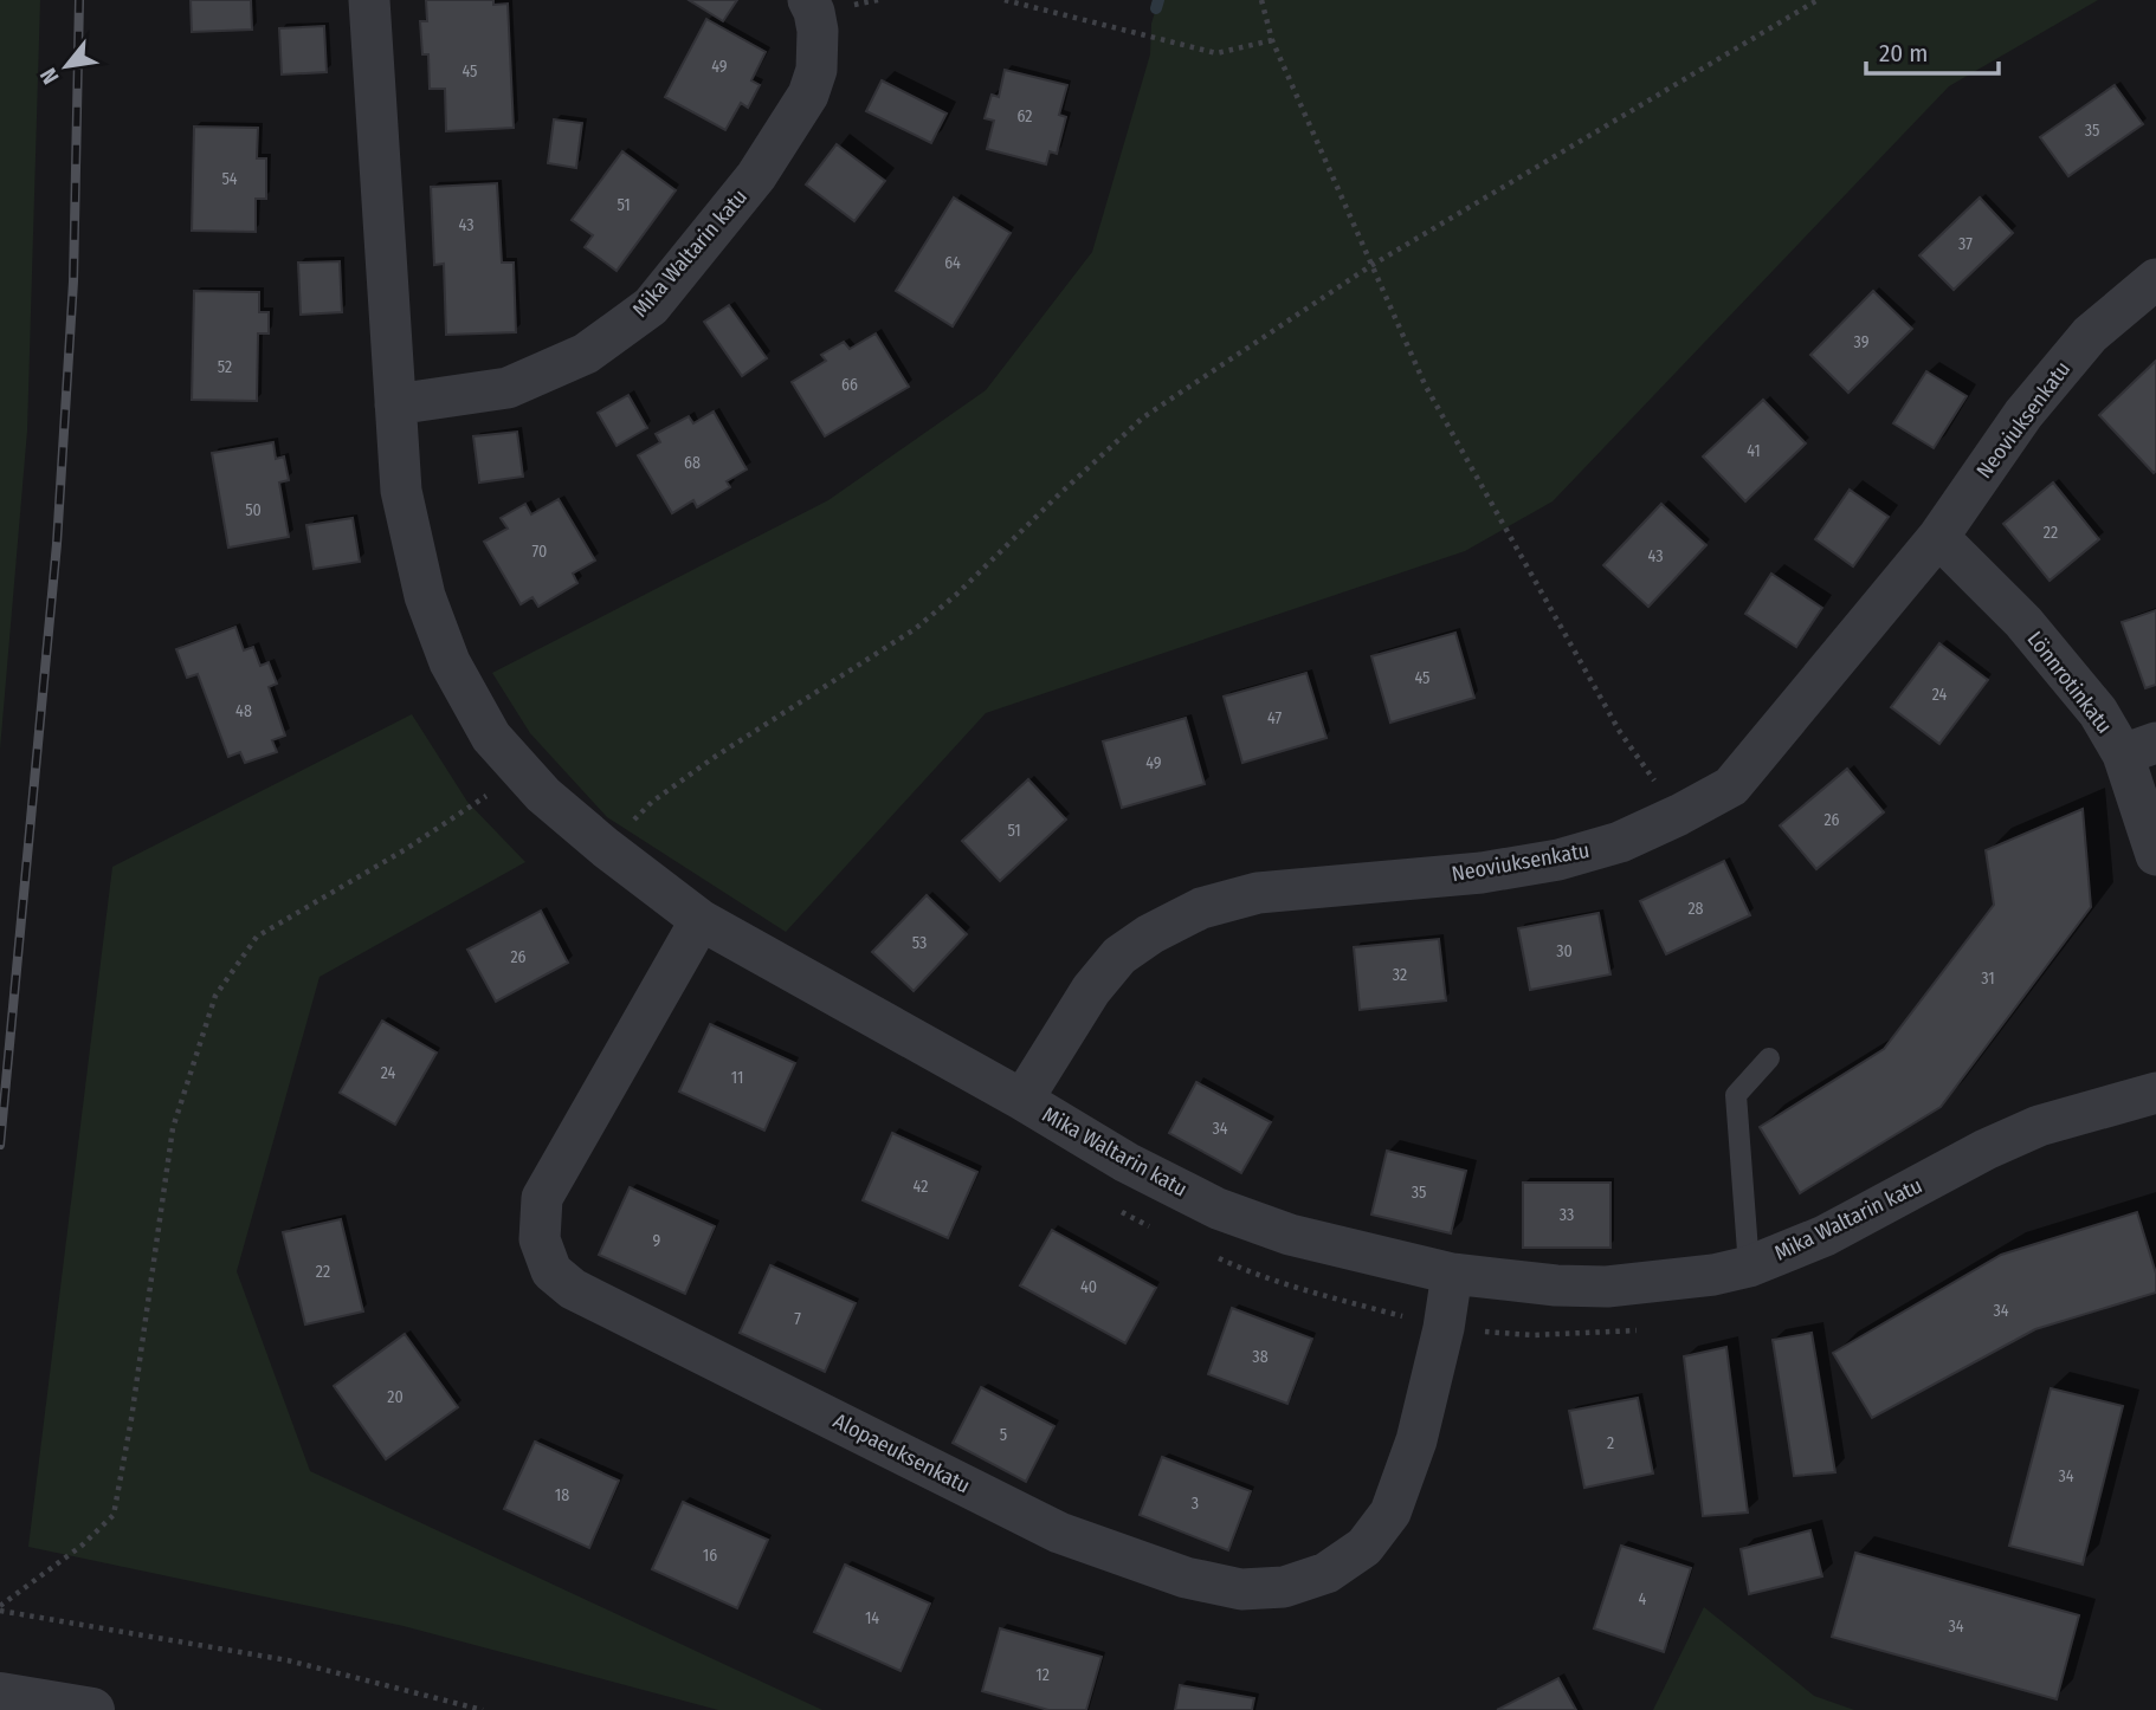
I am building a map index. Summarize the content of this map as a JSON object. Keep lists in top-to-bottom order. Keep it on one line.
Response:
{"streets":{"street":["Mika Waltarin katu","Neoviuksenkatu","Lönnrotinkatu","Alopaeuksenkatu"]},"crossings":[["Mika Waltarin katu","Neoviuksenkatu"],["Mika Waltarin katu","Alopaeuksenkatu"],["Neoviuksenkatu","Lönnrotinkatu"]],"house_numbers":["49","45","62","35","54","51","43","37","64","39","52","66","41","68","50","22","70","43","45","24","48","47","49","26","51","28","53","30","26","32","31","24","11","34","42","35","33","9","22","40","34","7","38","20","5","2","34","18","3","16","4","14","34","12"],"scale_bar":"20 m","north":"bottom left"}
